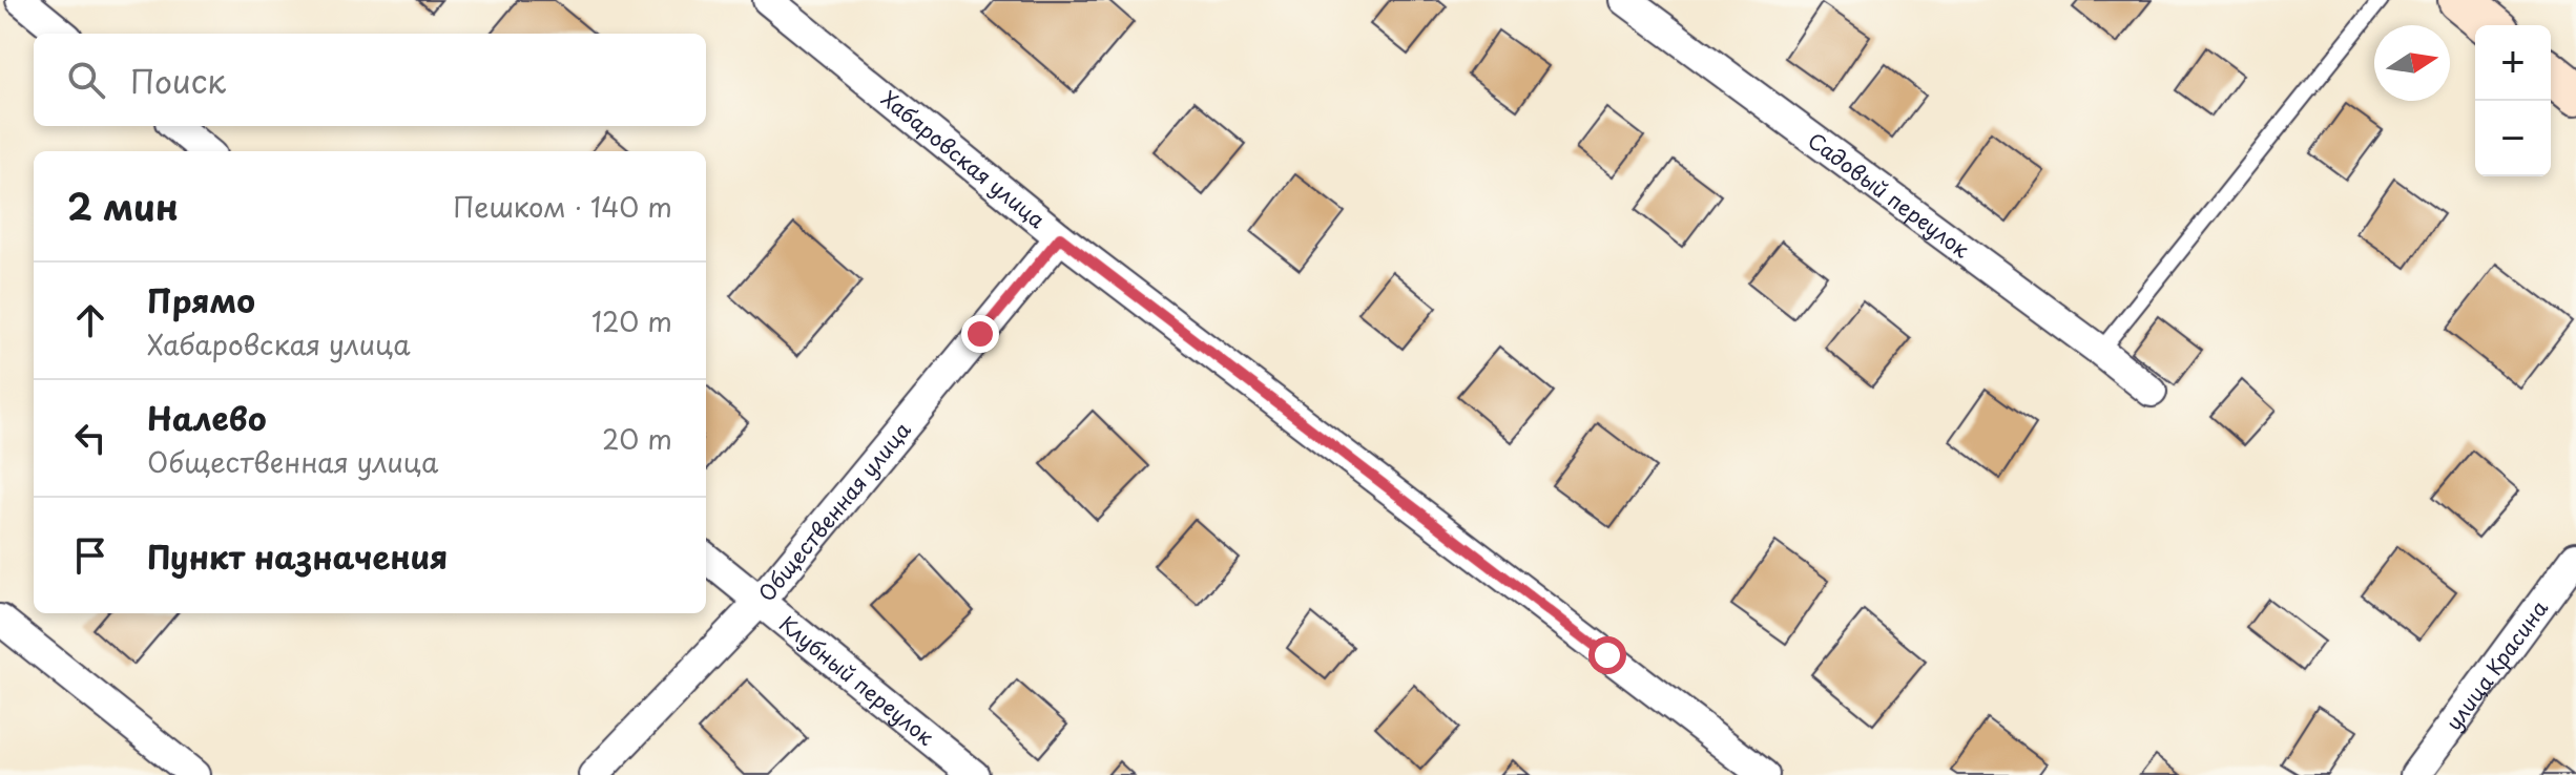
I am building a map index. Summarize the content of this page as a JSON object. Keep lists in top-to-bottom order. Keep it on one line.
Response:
{"streets":{"street":["Хабаровская улица","Садовый переулок","Общественная улица","улица Красина","Клубный переулок"]},"crossings":[["Хабаровская улица","Общественная улица"],["Общественная улица","Клубный переулок"]],"north":"right","page":{"map_buttons":["+","−"],"search":"Поиск","heading":["2 мин","Пешком · 140 m"],"list":[["Прямо","Хабаровская улица","120 m"],["Налево","Общественная улица","20 m"],"Пункт назначения"]}}
